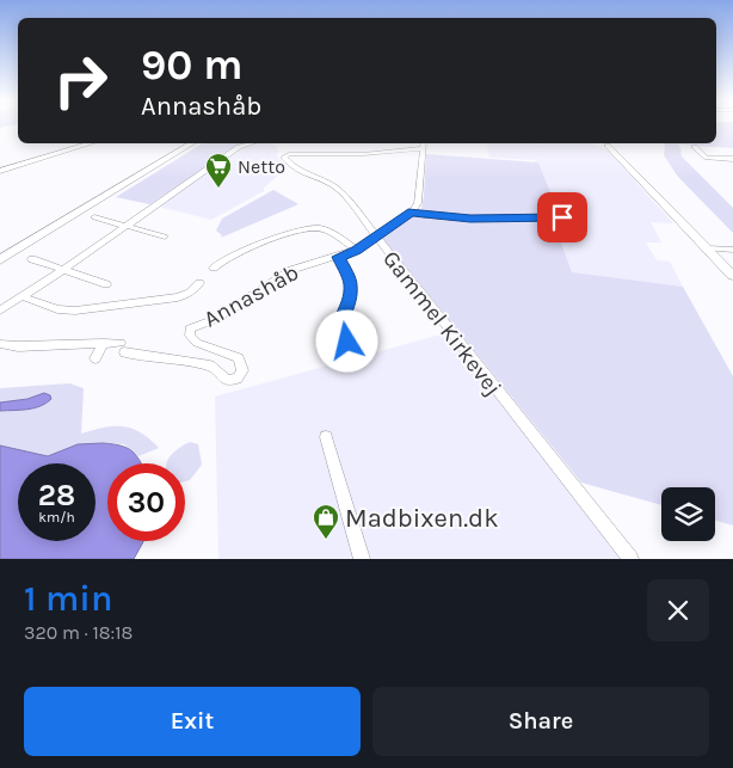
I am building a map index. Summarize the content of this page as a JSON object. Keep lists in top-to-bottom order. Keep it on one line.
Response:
{"streets":{"street":["Annashåb","Gammel Kirkevej"]},"crossings":[["Annashåb","Gammel Kirkevej"]],"places":{"supermarket":["Netto"],"shop":["Madbixen.dk"]},"page":{"turn":["90 m","Annashåb"],"speed":"28 km/h","limit":"30","heading":["1 min","320 m · 18:18"],"buttons":["Exit","Share"]}}
